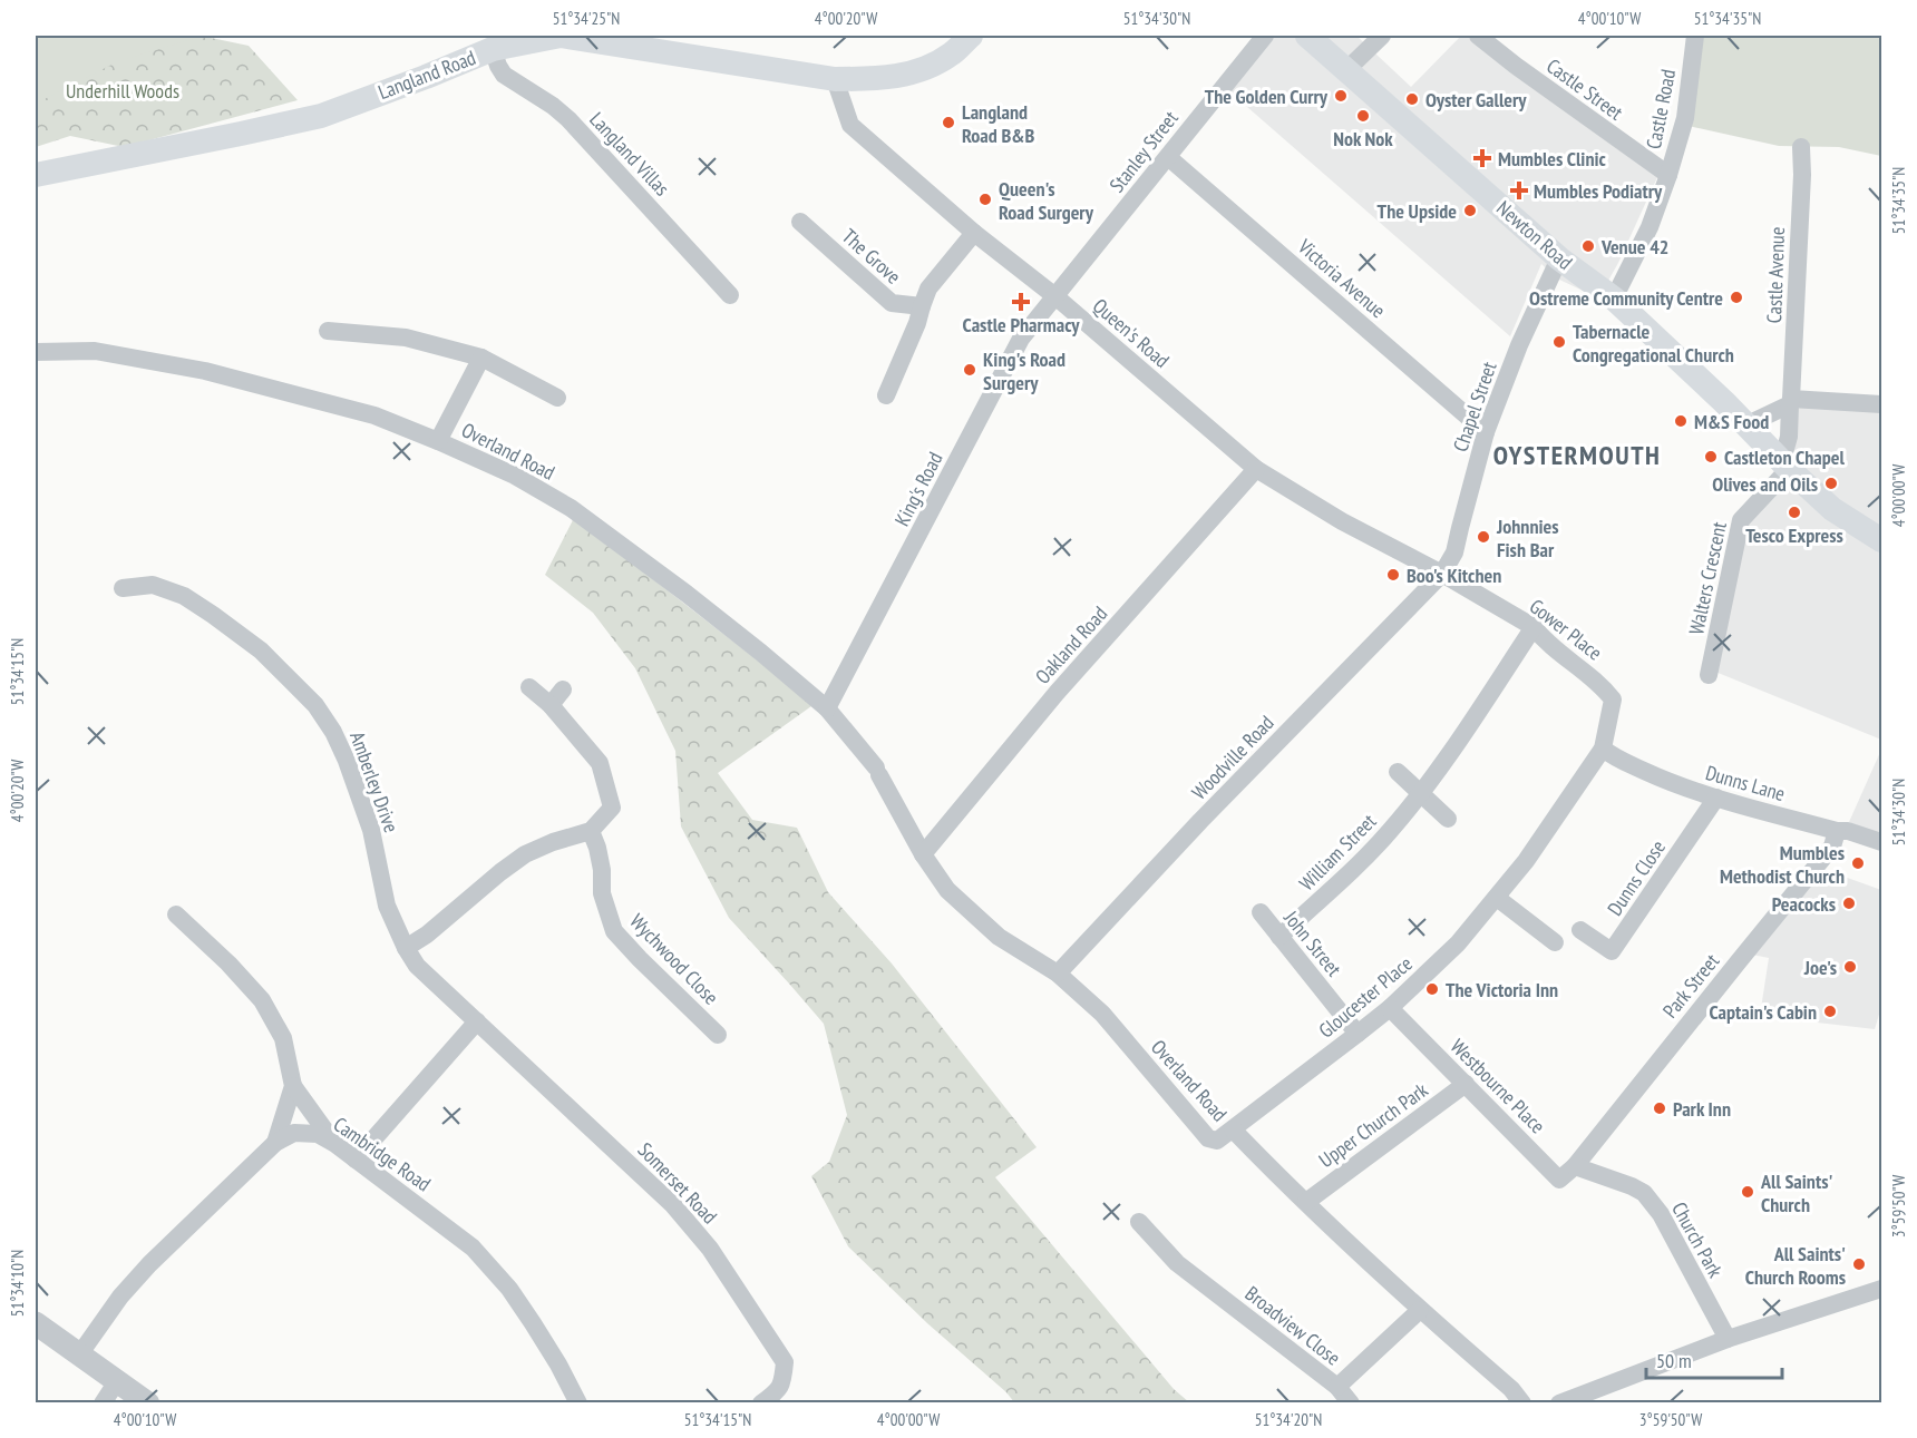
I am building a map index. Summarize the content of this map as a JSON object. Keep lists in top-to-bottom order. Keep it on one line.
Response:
{"streets":{"main road":["Langland Road","Newton Road"],"street":["Castle Street","Castle Road","Stanley Street","Langland Villas","The Grove","Castle Avenue","Victoria Avenue","Queen's Road","Chapel Street","Overland Road","King's Road","Walters Crescent","Gower Place","Oakland Road","Woodville Road","Amberley Drive","Dunns Lane","William Street","Dunns Close","John Street","Wychwood Close","Park Street","Gloucester Place","Westbourne Place","Upper Church Park","Cambridge Road","Somerset Road","Church Park","Broadview Close"]},"crossings":[["Langland Road","Langland Villas"],["Langland Road","Queen's Road"],["Castle Street","Castle Road"],["Castle Road","Newton Road"],["Stanley Street","Victoria Avenue"],["Stanley Street","Queen's Road"],["Stanley Street","King's Road"],["Newton Road","Castle Avenue"],["Newton Road","Chapel Street"],["Newton Road","Walters Crescent"],["The Grove","Queen's Road"],["Castle Avenue","Walters Crescent"],["Victoria Avenue","Chapel Street"],["Queen's Road","Chapel Street"],["Queen's Road","King's Road"],["Queen's Road","Gower Place"],["Queen's Road","Oakland Road"],["Queen's Road","Woodville Road"],["Chapel Street","Gower Place"],["Chapel Street","Woodville Road"],["Overland Road","King's Road"],["Overland Road","Oakland Road"],["Overland Road","Woodville Road"],["Overland Road","Gloucester Place"],["Overland Road","Upper Church Park"],["Overland Road","Broadview Close"],["Gower Place","Woodville Road"],["Gower Place","Dunns Lane"],["Gower Place","William Street"],["Gower Place","Gloucester Place"],["Amberley Drive","Somerset Road"],["Dunns Lane","Dunns Close"],["Dunns Lane","Park Street"],["Dunns Lane","Gloucester Place"],["William Street","John Street"],["John Street","Gloucester Place"],["Park Street","Westbourne Place"],["Park Street","Church Park"],["Gloucester Place","Westbourne Place"],["Westbourne Place","Upper Church Park"],["Westbourne Place","Church Park"]],"districts":["OYSTERMOUTH"],"parks":["Underhill Woods"],"places":{"other":["The Golden Curry","Oyster Gallery","Nok Nok","Langland Road B&B","Queen's Road Surgery","The Upside","Venue 42","Ostreme Community Centre","Tabernacle Congregational Church","King's Road Surgery","M&S Food","Castleton Chapel","Olives and Oils","Tesco Express","Johnnies Fish Bar","Boo's Kitchen","Mumbles Methodist Church","Peacocks","Joe's","The Victoria Inn","Captain's Cabin","Park Inn","All Saints' Church","All Saints' Church Rooms"],"health":["Mumbles Clinic","Mumbles Podiatry","Castle Pharmacy"]},"scale_bar":"50 m","coordinates":["51°34'25\"N","4°00'20\"W","51°34'30\"N","4°00'10\"W","51°34'35\"N","4°00'00\"W","51°34'15\"N","3°59'50\"W","51°34'10\"N","51°34'20\"N"]}
